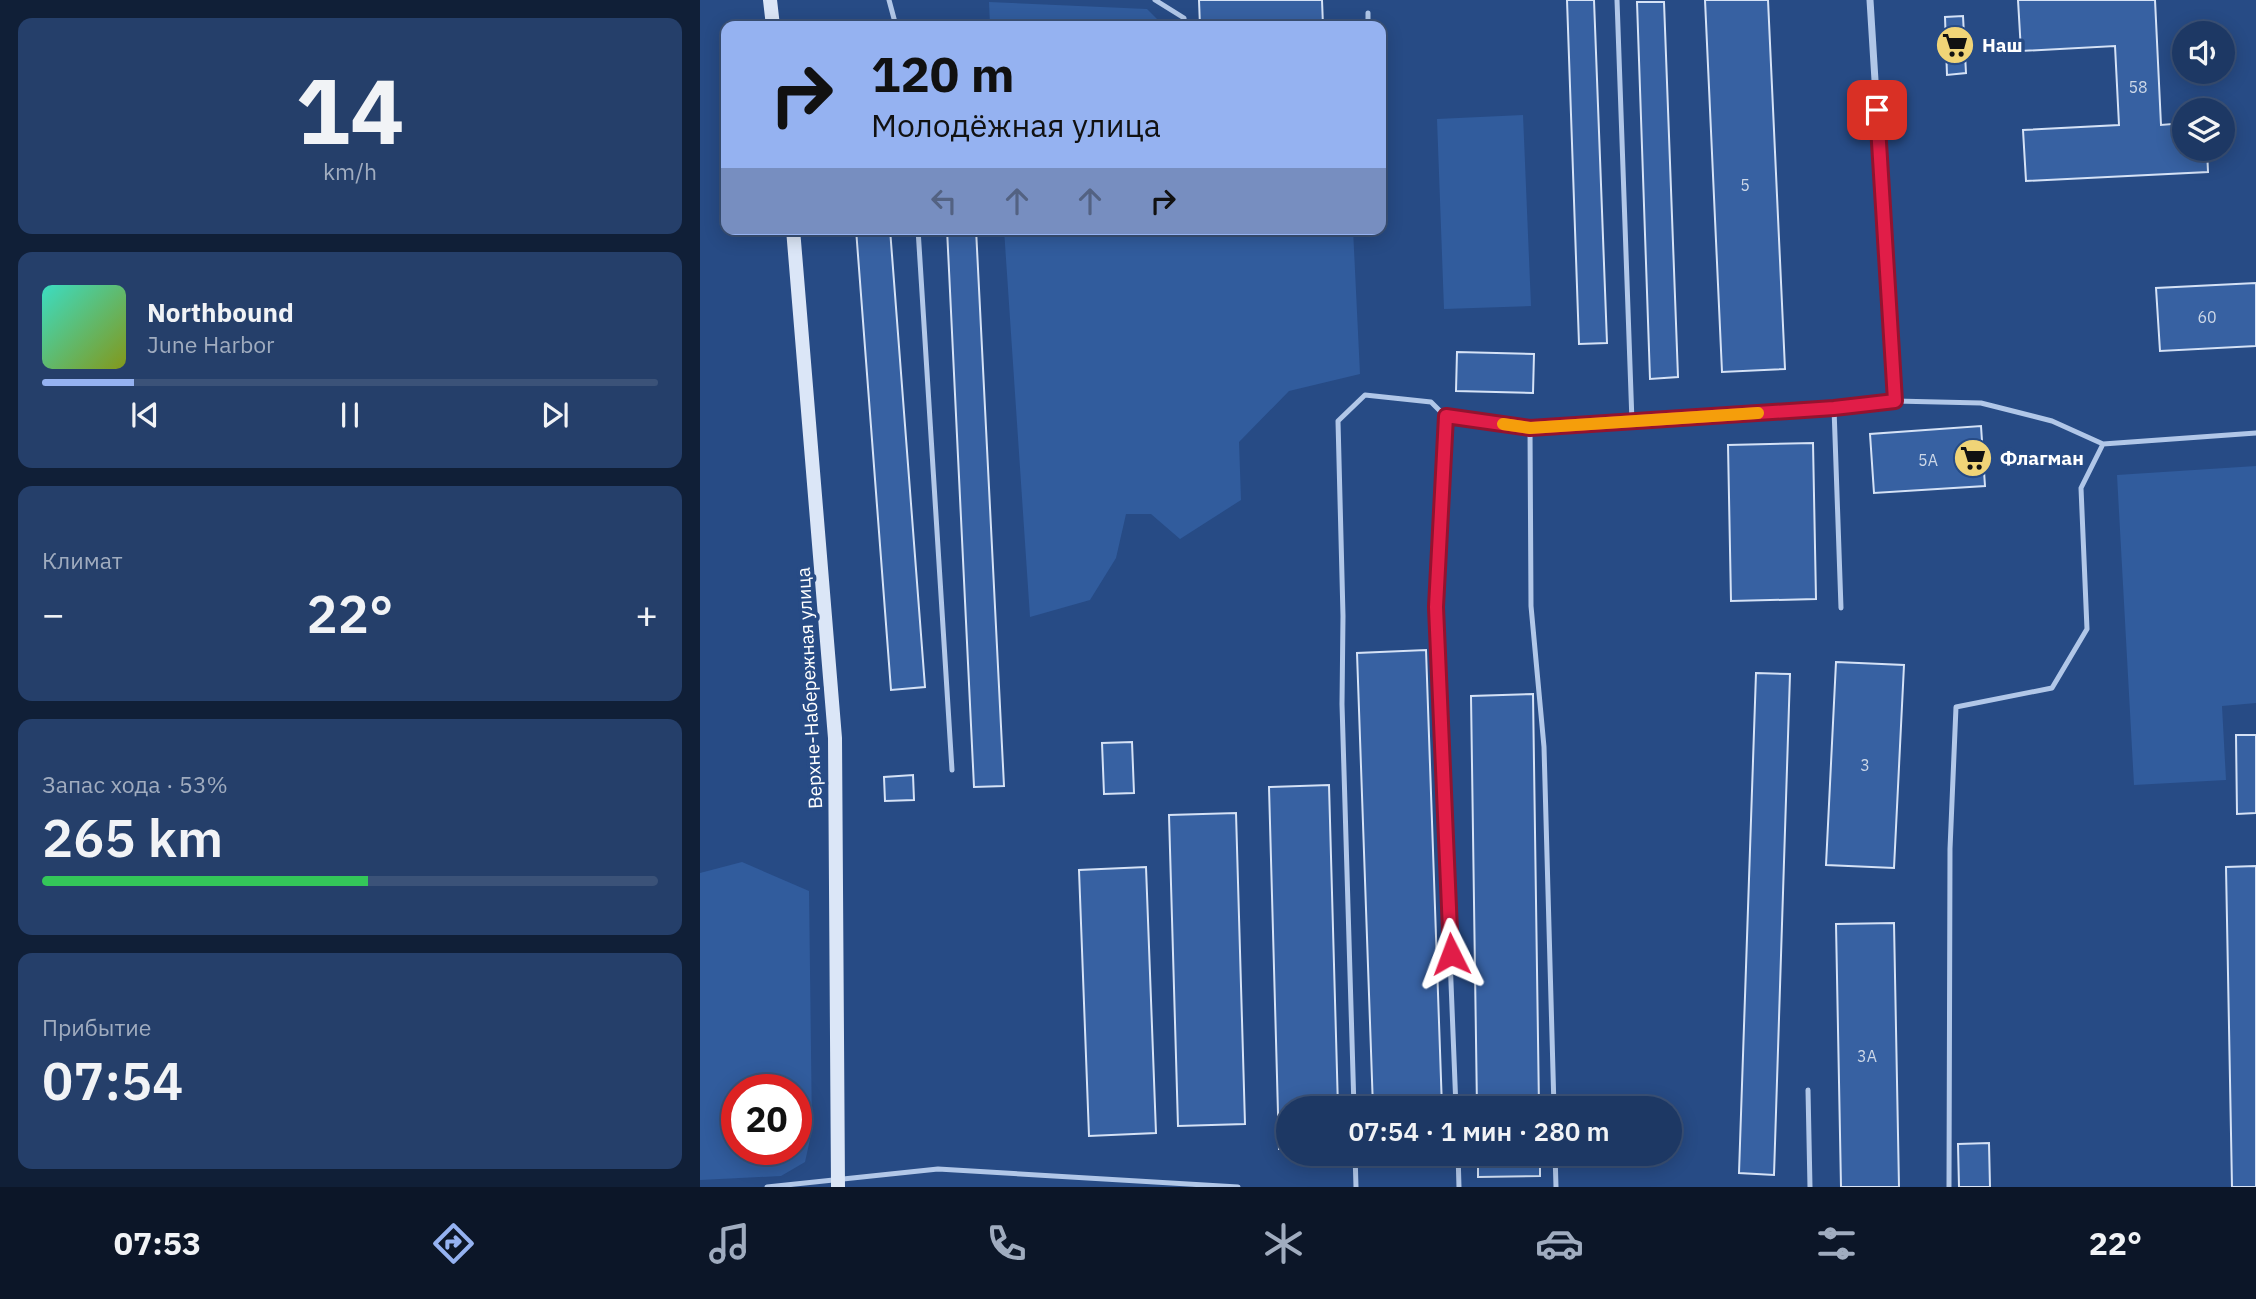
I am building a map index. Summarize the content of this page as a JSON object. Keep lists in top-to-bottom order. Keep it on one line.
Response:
{"streets":{"street":["Верхне-Набережная улица"]},"places":{"supermarket":["Наш","Флагман"]},"house_numbers":["58","5","60","5А","3","3А"],"page":{"tile":[["14","km/h"],"Климат",["Запас хода · 53%","265 km"],["Прибытие","07:54"]],"turn":["120 m","Молодёжная улица"],"song":["Northbound","June Harbor"],"heat":["−","22°","+"],"limit":"20","trip":"07:54 · 1 мин · 280 m","tabs":["07:53","22°"]}}
